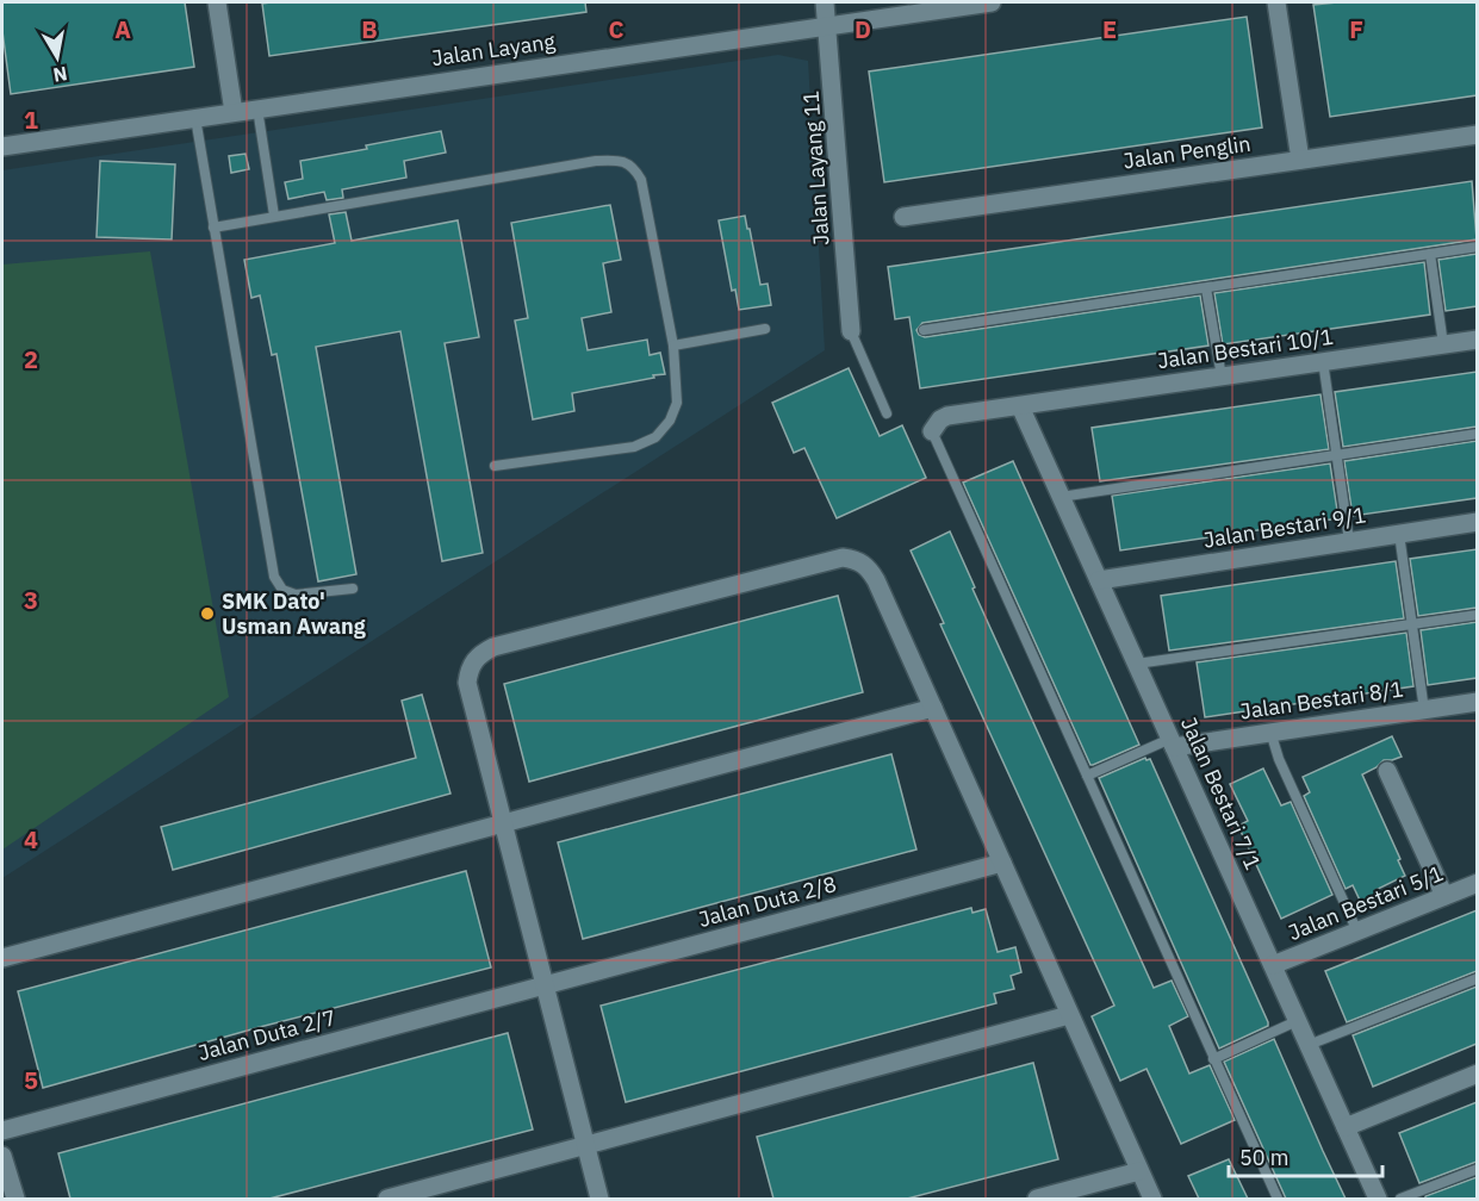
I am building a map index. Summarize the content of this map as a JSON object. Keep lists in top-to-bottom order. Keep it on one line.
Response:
{"streets":{"street":["Jalan Layang","Jalan Penglin","Jalan Layang 11","Jalan Bestari 10/1","Jalan Bestari 9/1","Jalan Bestari 8/1","Jalan Bestari 7/1","Jalan Duta 2/8","Jalan Bestari 5/1","Jalan Duta 2/7"]},"crossings":[["Jalan Layang","Jalan Layang 11"],["Jalan Bestari 10/1","Jalan Bestari 7/1"],["Jalan Bestari 9/1","Jalan Bestari 7/1"],["Jalan Bestari 8/1","Jalan Bestari 7/1"],["Jalan Bestari 7/1","Jalan Bestari 5/1"],["Jalan Duta 2/8","Jalan Duta 2/7"]],"places":["SMK Dato' Usman Awang"],"scale_bar":"50 m","north":"bottom","grid":{"columns":["A","B","C","D","E","F"],"rows":["1","2","3","4","5"]}}
